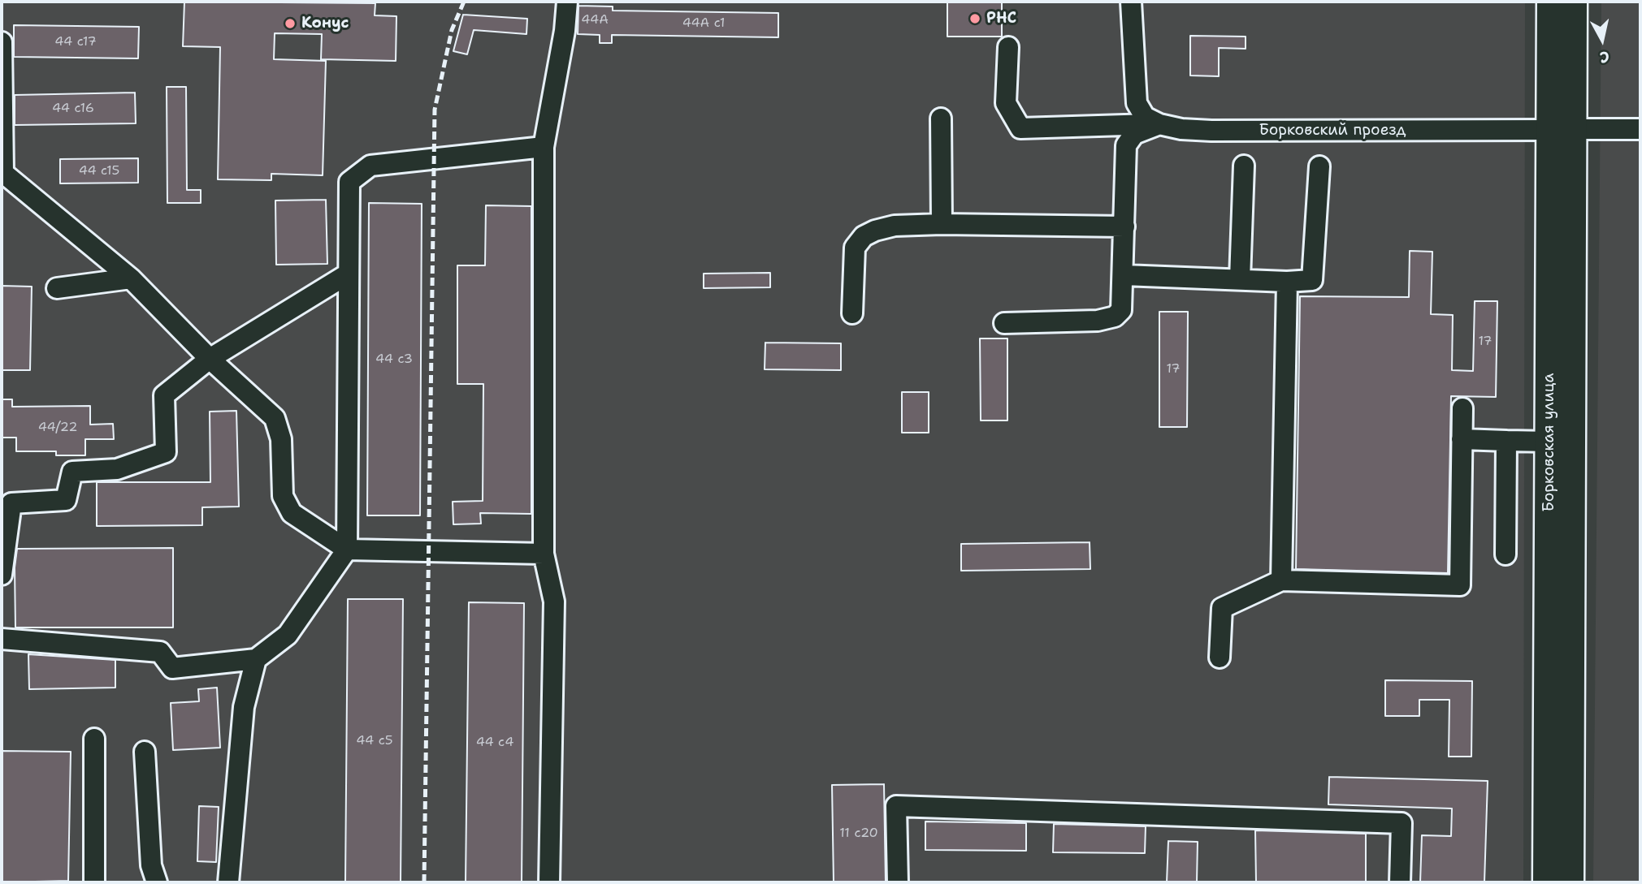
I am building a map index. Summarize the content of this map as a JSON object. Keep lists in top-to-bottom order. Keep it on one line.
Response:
{"streets":{"main road":["Борковская улица"],"street":["Борковский проезд"]},"crossings":[["Борковский проезд","Борковская улица"]],"places":["РНС","Конус"],"house_numbers":["44А","44А с1","44 с17","44 с16","44 с15","17","44 с3","17","44/22","44 с5","44 с4","11 с20"],"north":"bottom"}
